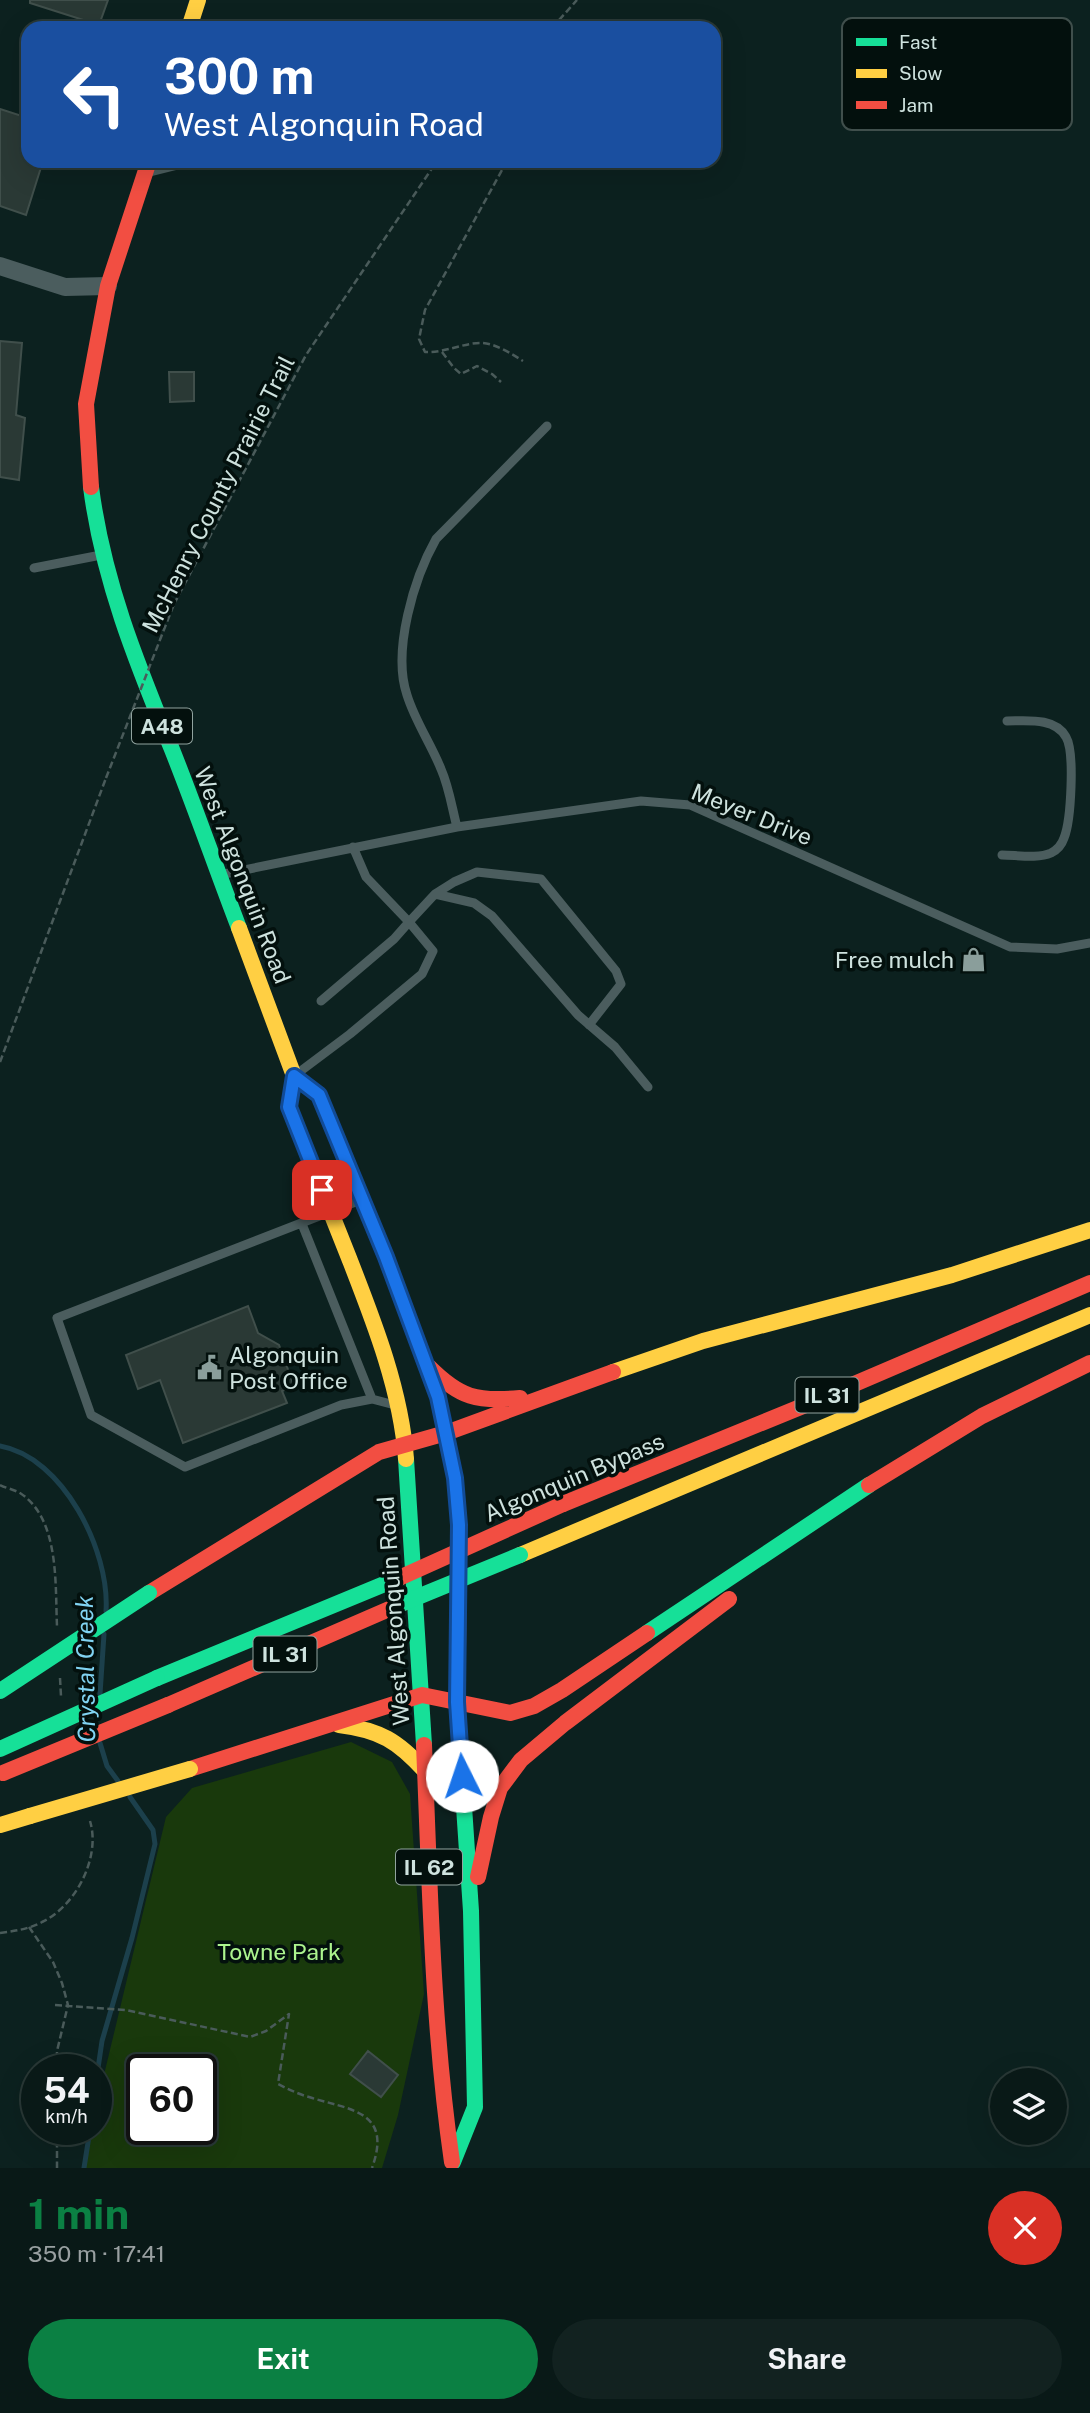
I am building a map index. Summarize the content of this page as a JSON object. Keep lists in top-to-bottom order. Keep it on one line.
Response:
{"streets":{"main road":["A48","West Algonquin Road","IL 31","Algonquin Bypass","IL 62"],"lane":["Meyer Drive"],"path":["McHenry County Prairie Trail"]},"crossings":[["Meyer Drive","West Algonquin Road"]],"water":["Crystal Creek"],"parks":["Towne Park"],"places":{"shop":["Free mulch"],"public building":["Algonquin Post Office"]},"legend":["Fast","Slow","Jam"],"page":{"turn":["300 m","West Algonquin Road"],"speed":"54 km/h","limit":"60","heading":["1 min","350 m · 17:41"],"buttons":["Exit","Share"]}}
